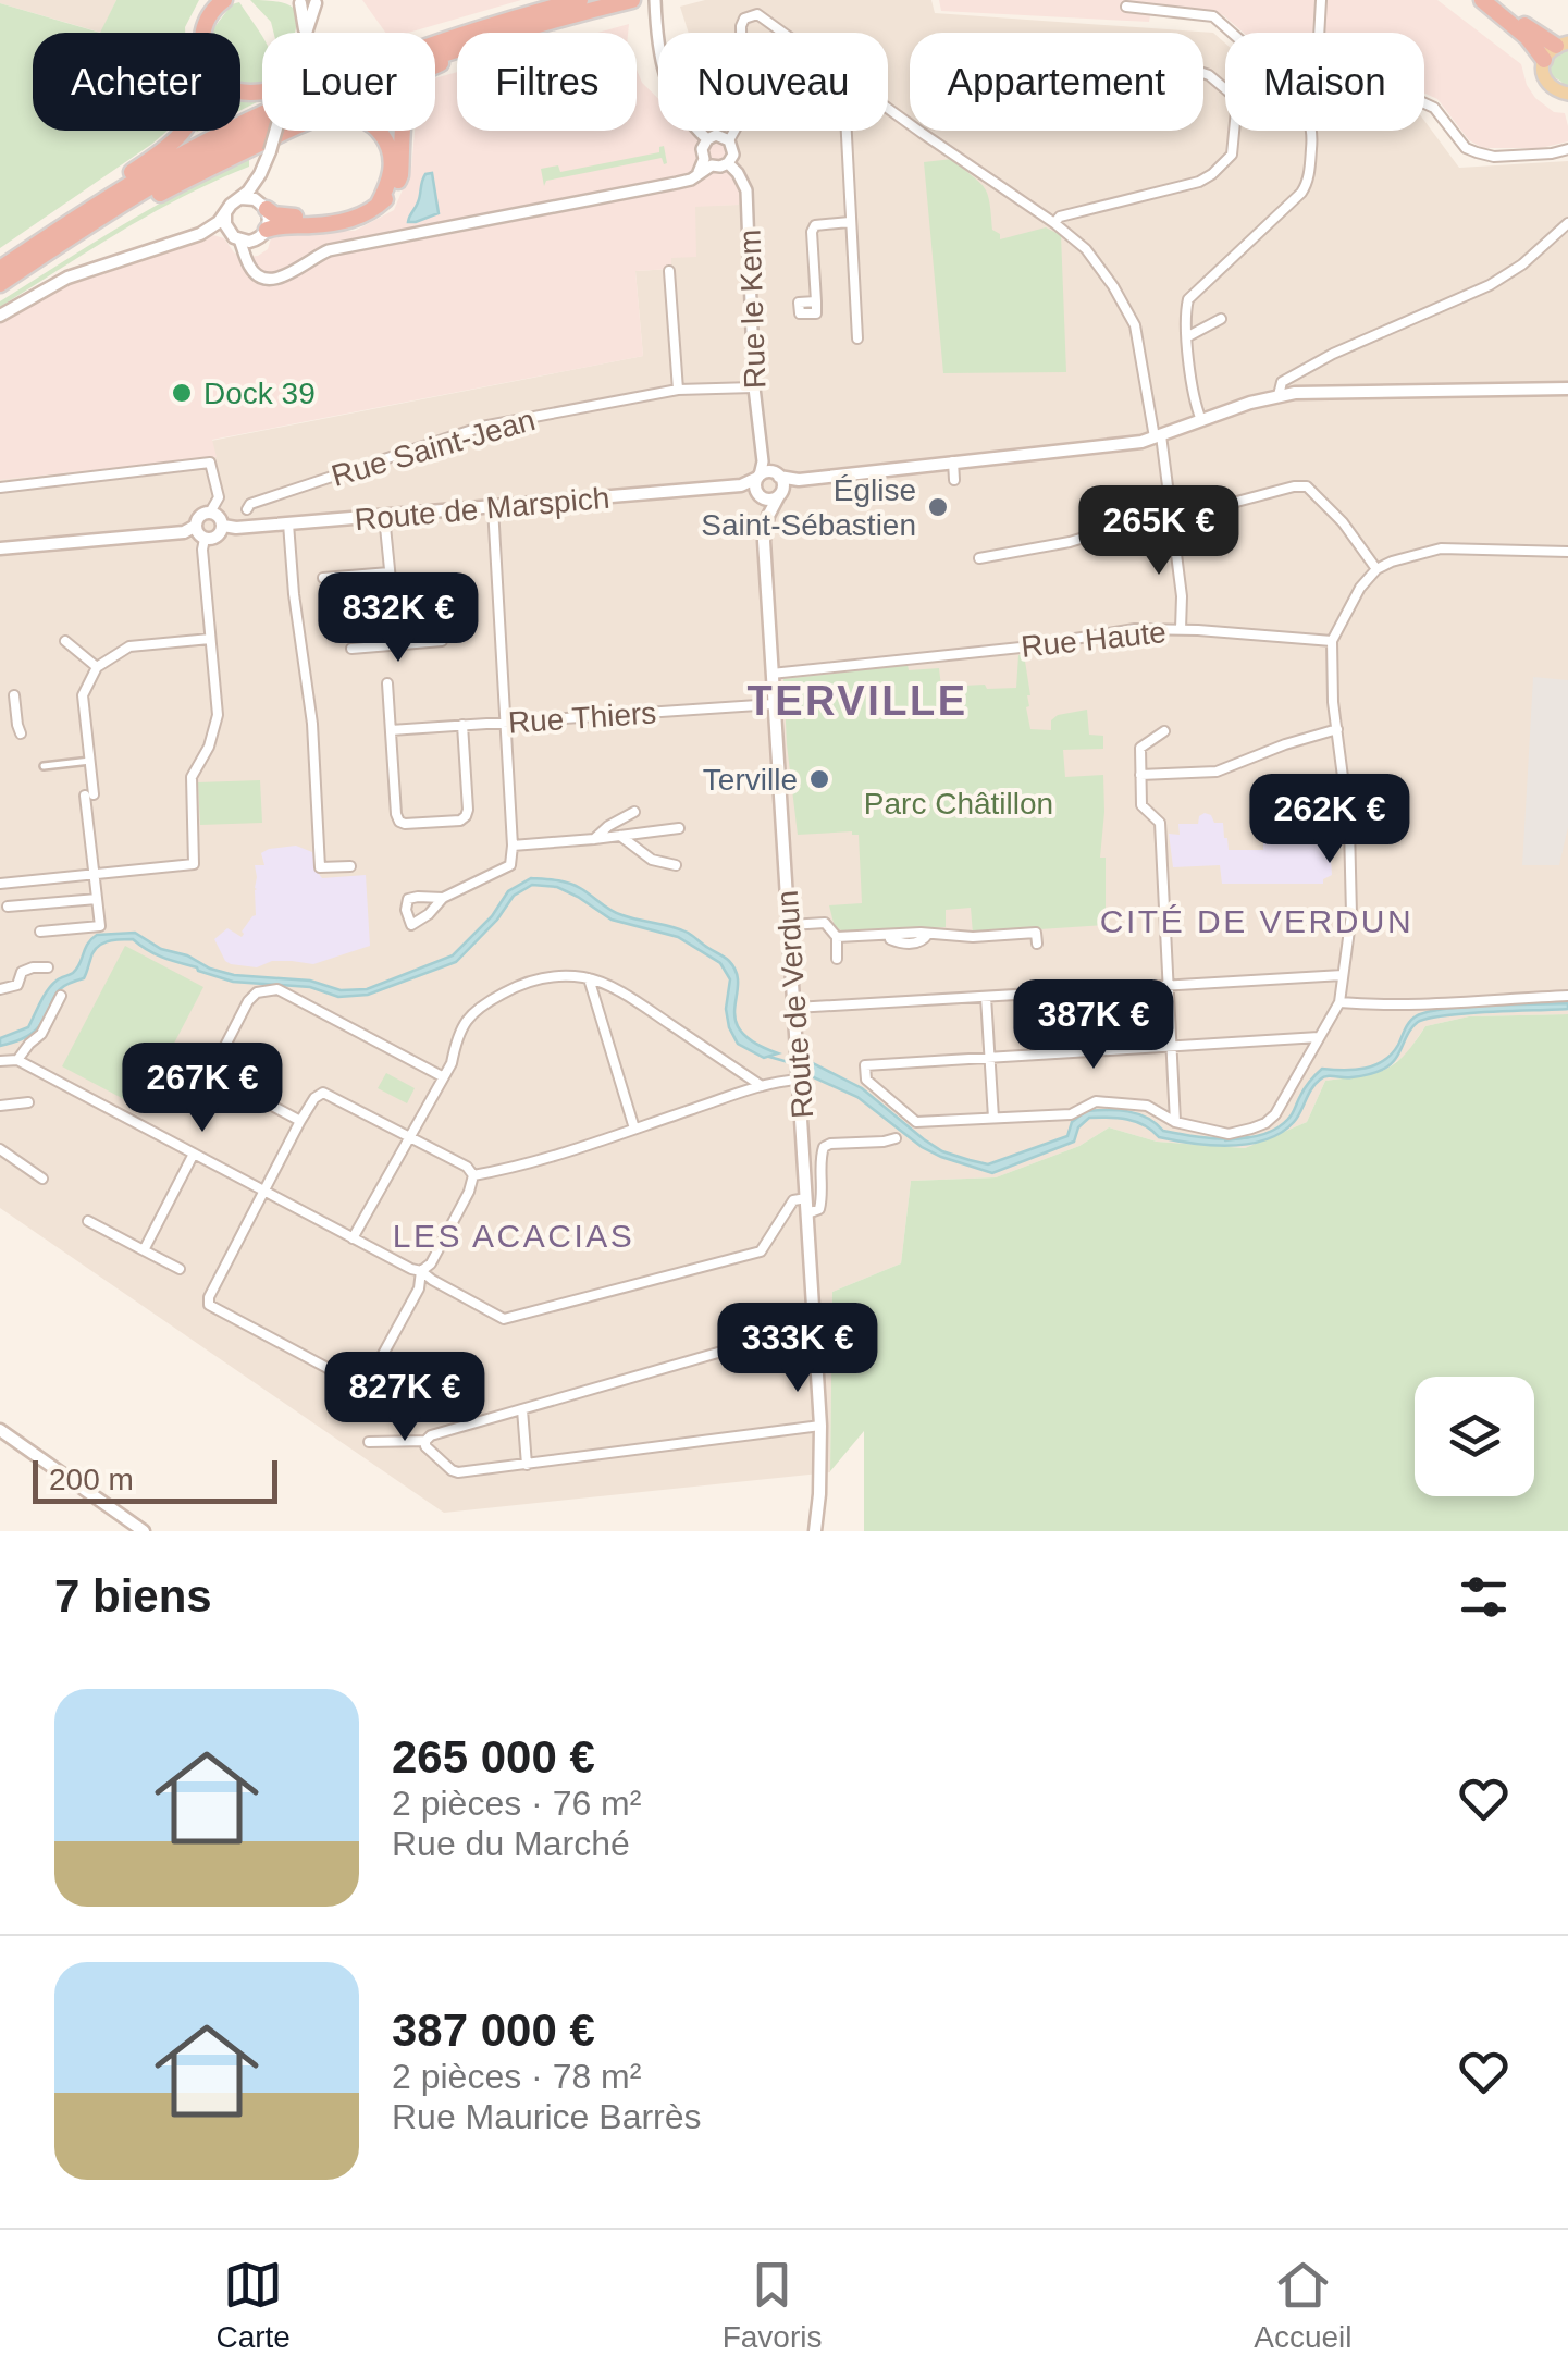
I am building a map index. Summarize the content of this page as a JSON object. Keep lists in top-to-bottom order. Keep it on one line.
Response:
{"streets":{"main road":["Route de Marspich","Route de Verdun"],"street":["Rue le Kem","Rue Saint-Jean","Rue Haute","Rue Thiers"]},"crossings":[["Rue le Kem","Rue Saint-Jean"],["Rue le Kem","Route de Marspich"],["Rue le Kem","Route de Verdun"],["Route de Marspich","Route de Verdun"],["Rue Haute","Route de Verdun"],["Rue Thiers","Route de Verdun"]],"districts":["TERVILLE","CITÉ DE VERDUN","LES ACACIAS"],"parks":["Parc Châtillon"],"places":["Dock 39","Église Saint-Sébastien","Terville"],"scale_bar":"200 m","page":{"chip":["Acheter","Louer","Filtres","Nouveau","Appartement","Maison"],"price":["265K €","832K €","262K €","387K €","267K €","333K €","827K €"],"scale":"200 m","heading":"7 biens","list":[{"name":"265 000 €","note":"2 pièces · 76 m² · Rue du Marché"},{"name":"387 000 €","note":"2 pièces · 78 m² · Rue Maurice Barrès"}],"tabs":["Carte","Favoris","Accueil"]}}
